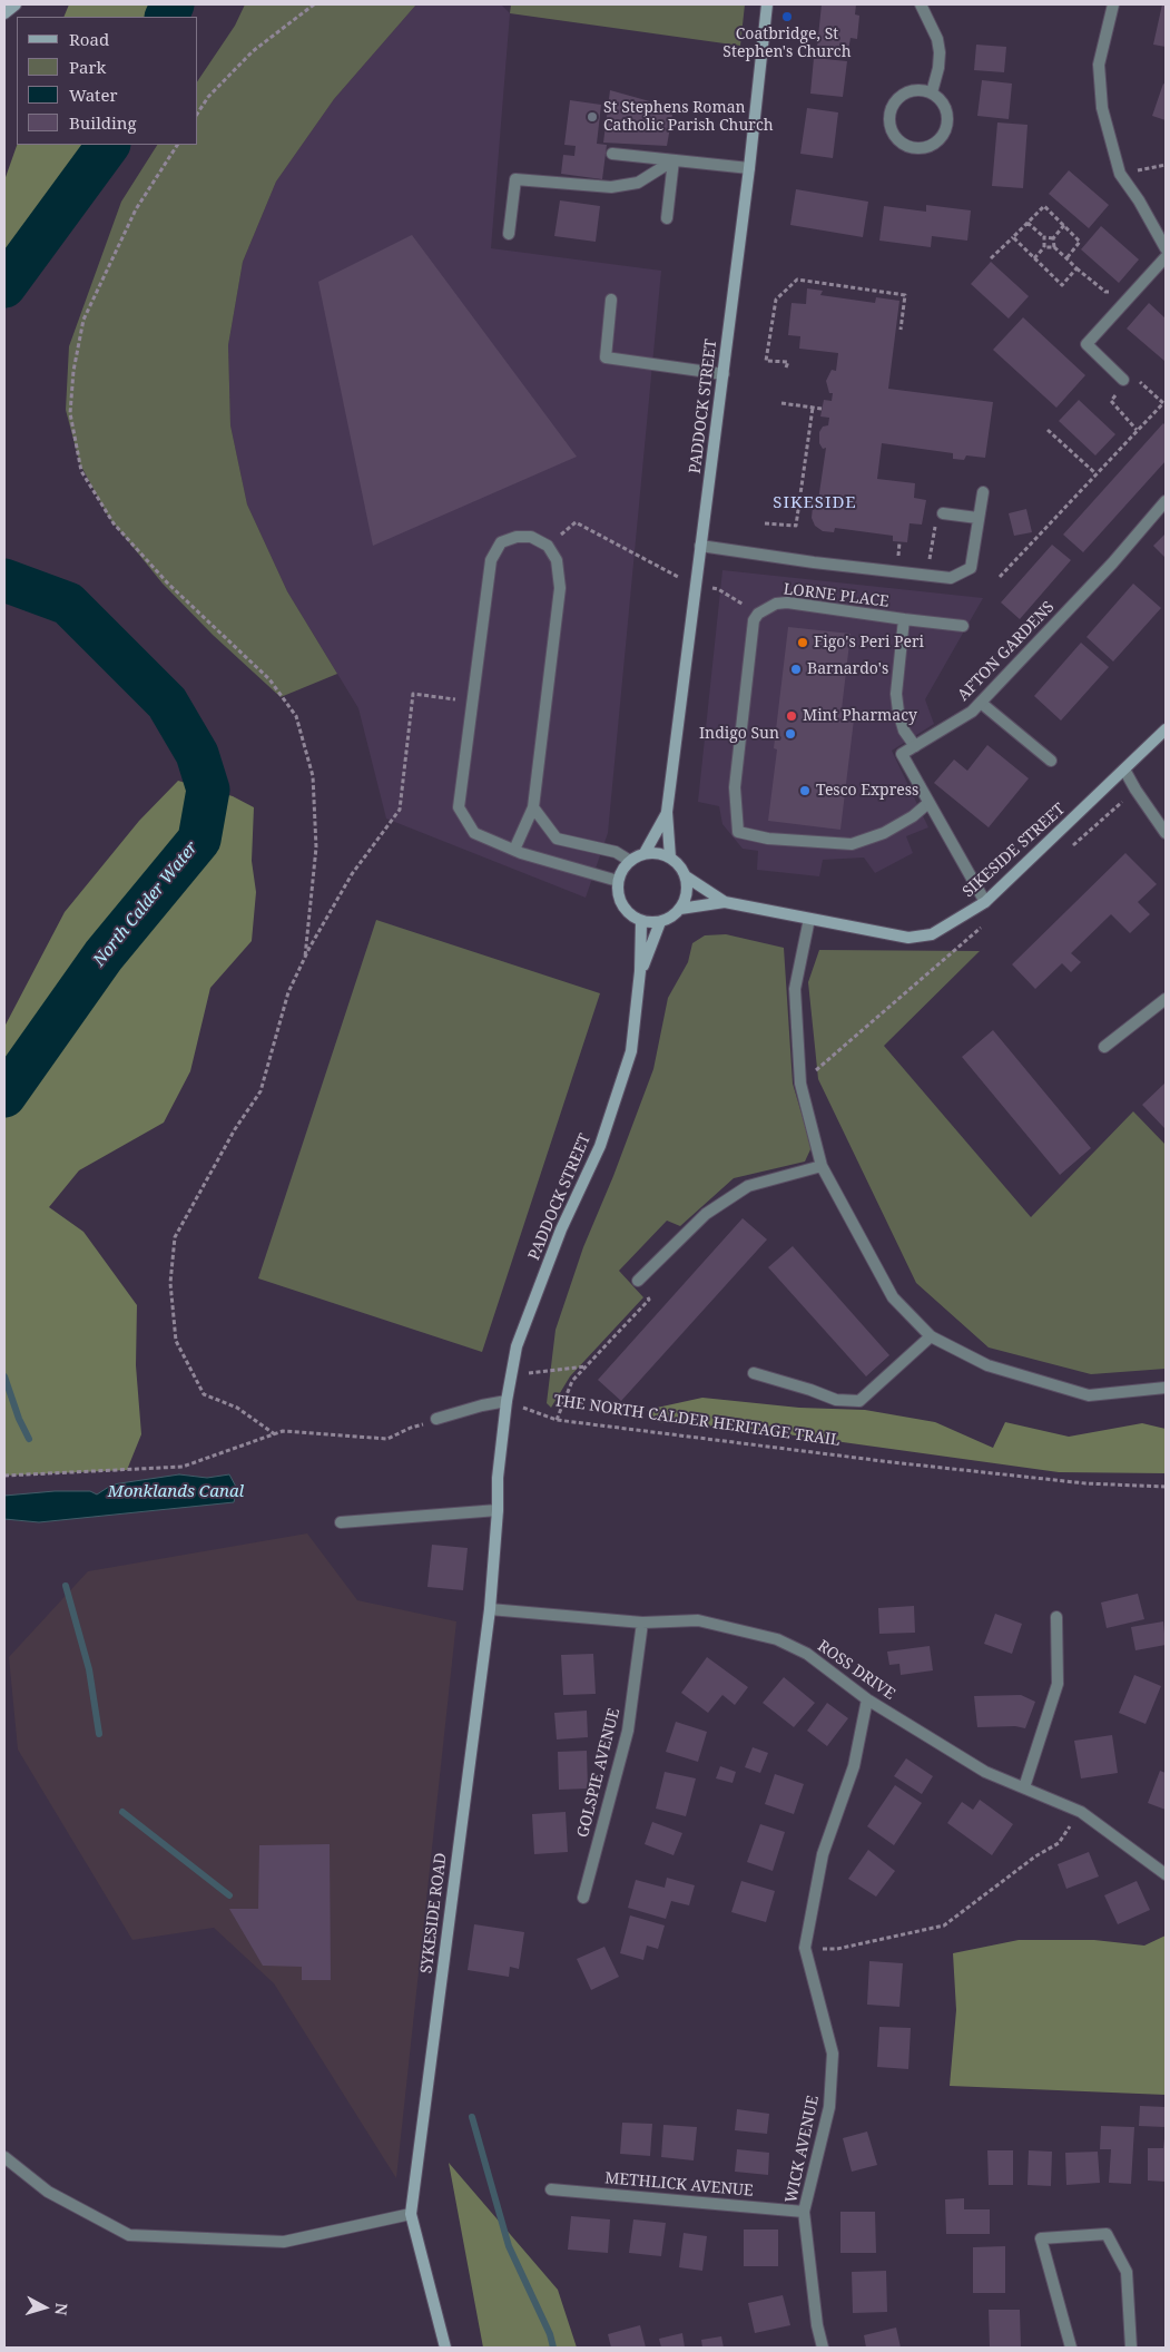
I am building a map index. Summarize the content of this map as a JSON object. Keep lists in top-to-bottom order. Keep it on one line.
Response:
{"streets":{"street":["PADDOCK STREET","LORNE PLACE","AFTON GARDENS","SIKESIDE STREET","ROSS DRIVE","GOLSPIE AVENUE","SYKESIDE ROAD","WICK AVENUE","METHLICK AVENUE"],"path":["THE NORTH CALDER HERITAGE TRAIL"]},"crossings":[["PADDOCK STREET","SIKESIDE STREET"],["PADDOCK STREET","THE NORTH CALDER HERITAGE TRAIL"],["PADDOCK STREET","SYKESIDE ROAD"],["LORNE PLACE","AFTON GARDENS"],["ROSS DRIVE","GOLSPIE AVENUE"],["ROSS DRIVE","SYKESIDE ROAD"],["ROSS DRIVE","WICK AVENUE"],["WICK AVENUE","METHLICK AVENUE"]],"districts":["SIKESIDE"],"water":["North Calder Water","Monklands Canal"],"places":["Coatbridge, St Stephen's Church","St Stephens Roman Catholic Parish Church","Figo's Peri Peri","Barnardo's","Mint Pharmacy","Indigo Sun","Tesco Express"],"legend":["Road","Park","Water","Building"],"north":"right"}
